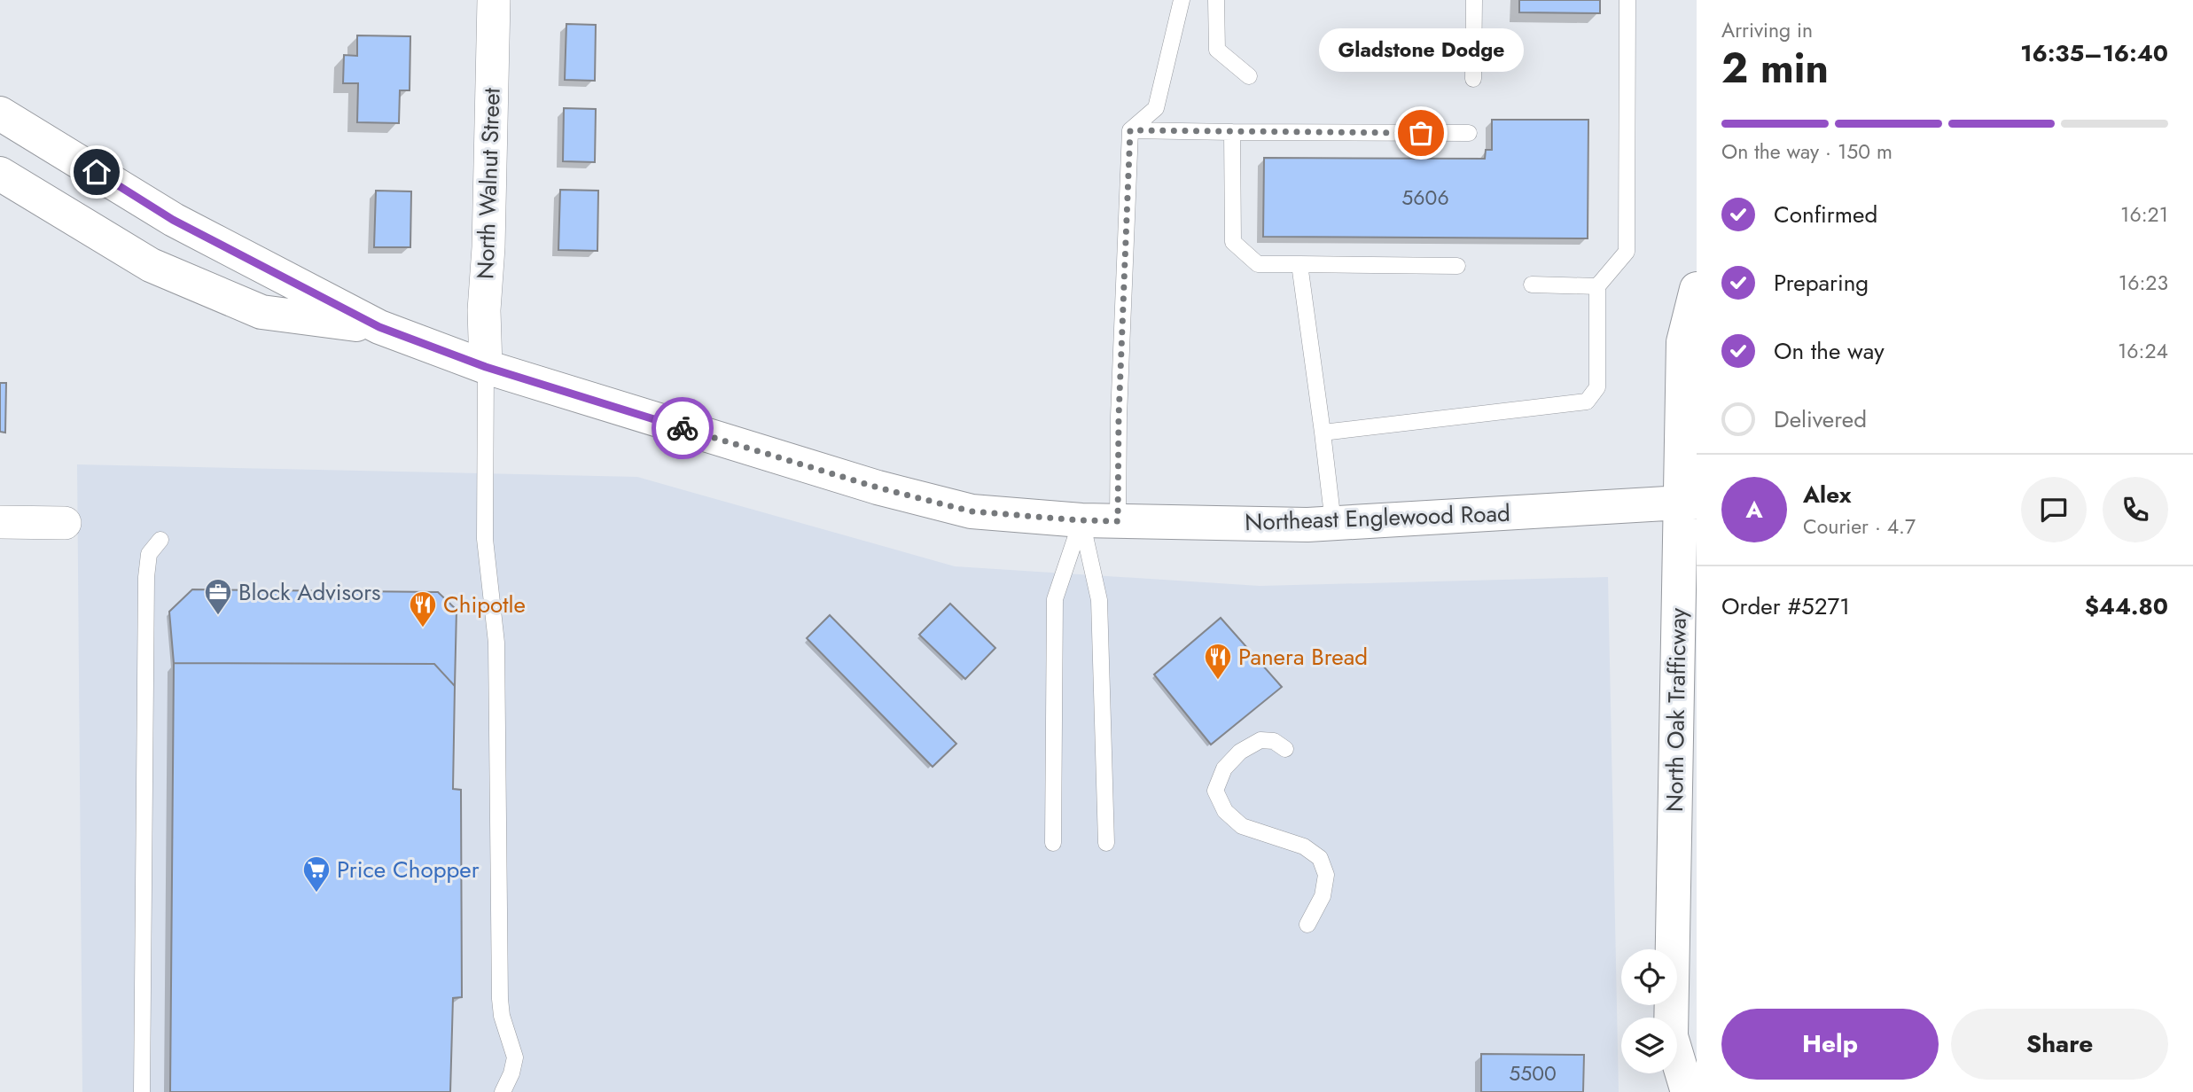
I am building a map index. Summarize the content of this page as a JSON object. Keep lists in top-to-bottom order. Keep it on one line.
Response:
{"streets":{"main road":["Northeast Englewood Road","North Oak Trafficway"],"street":["North Walnut Street"]},"crossings":[["North Walnut Street","Northeast Englewood Road"],["Northeast Englewood Road","North Oak Trafficway"]],"places":{"other":["Gladstone Dodge"],"office":["Block Advisors"],"restaurant":["Chipotle","Panera Bread"],"supermarket":["Price Chopper"]},"house_numbers":["5606","5500"],"page":{"heading":["2 min","Arriving in","16:35–16:40"],"panel":["Alex","Courier · 4.7","Order #5271","$44.80"],"bubble":"Gladstone Dodge","bar":"On the way · 150 m","list":[["Confirmed","16:21"],["Preparing","16:23"],["On the way","16:24"],"Delivered"],"round":"A","buttons":["Help","Share"]}}
